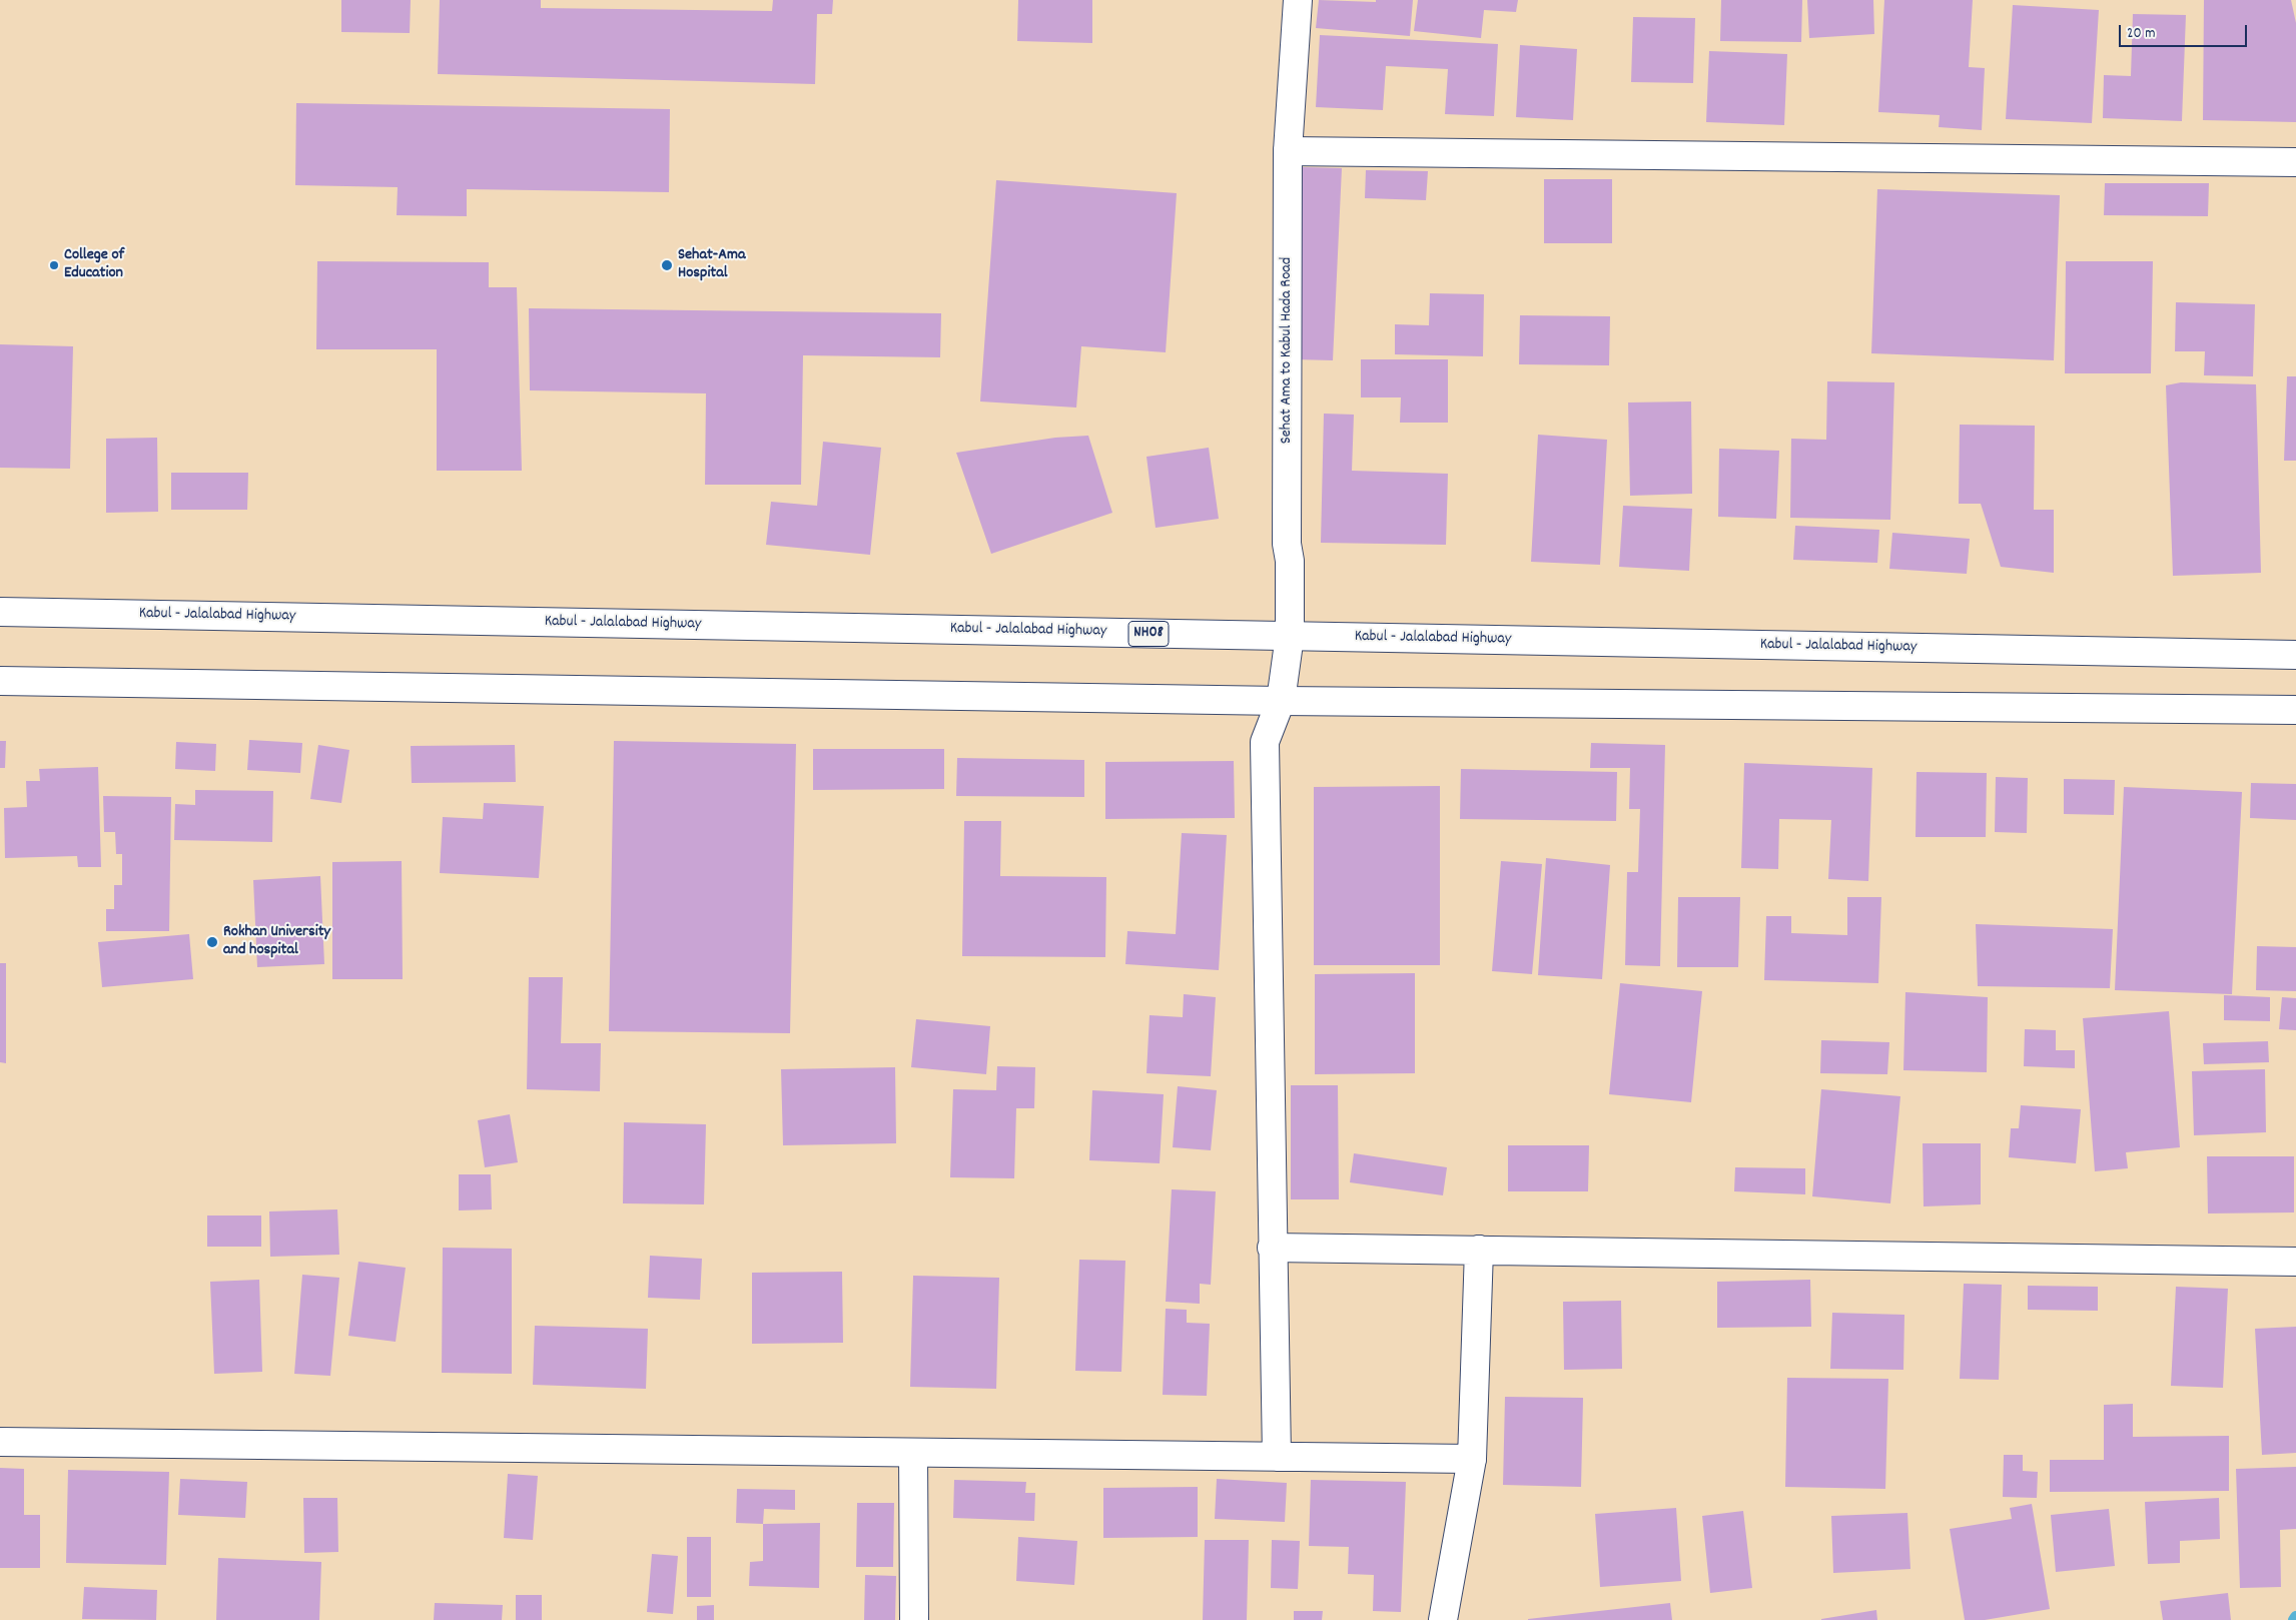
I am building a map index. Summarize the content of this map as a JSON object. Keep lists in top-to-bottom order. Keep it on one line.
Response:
{"streets":{"main road":["Sehat Ama to Kabul Hada Road","Kabul - Jalalabad Highway","NH08"]},"crossings":[["Sehat Ama to Kabul Hada Road","Kabul - Jalalabad Highway"]],"places":["College of Education","Sehat-Ama Hospital","Rokhan University and hospital"],"scale_bar":"20 m"}
